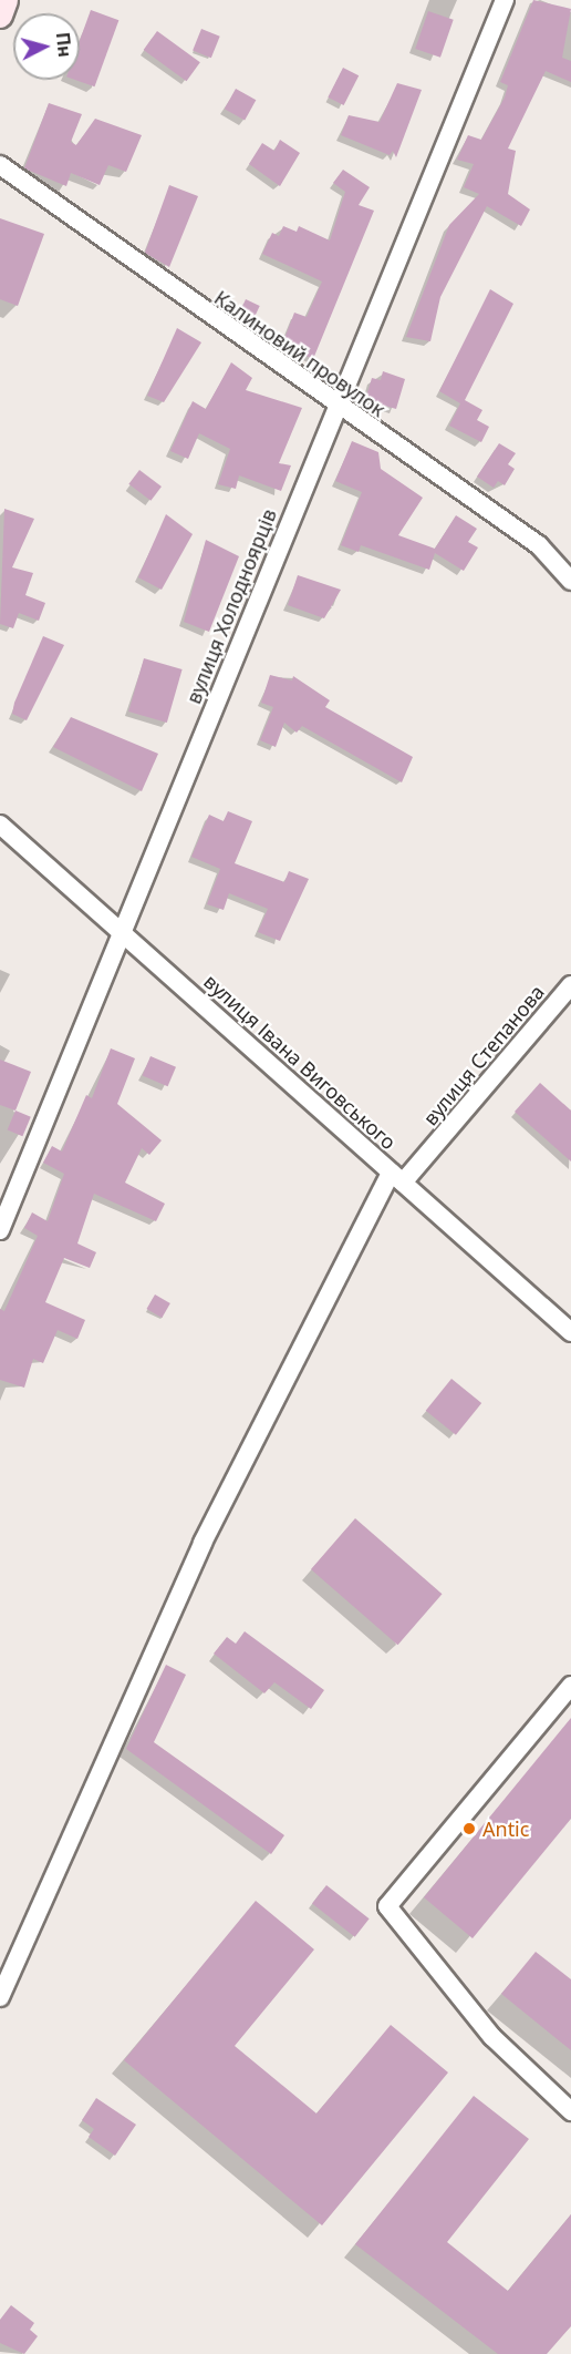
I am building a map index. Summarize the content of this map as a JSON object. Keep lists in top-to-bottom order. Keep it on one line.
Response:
{"streets":{"street":["Калиновий провулок","вулиця Холодноярців","вулиця Степанова","вулиця Івана Виговського"]},"crossings":[["Калиновий провулок","вулиця Холодноярців"],["вулиця Холодноярців","вулиця Івана Виговського"],["вулиця Степанова","вулиця Івана Виговського"]],"places":["Antic"],"north":"right"}
